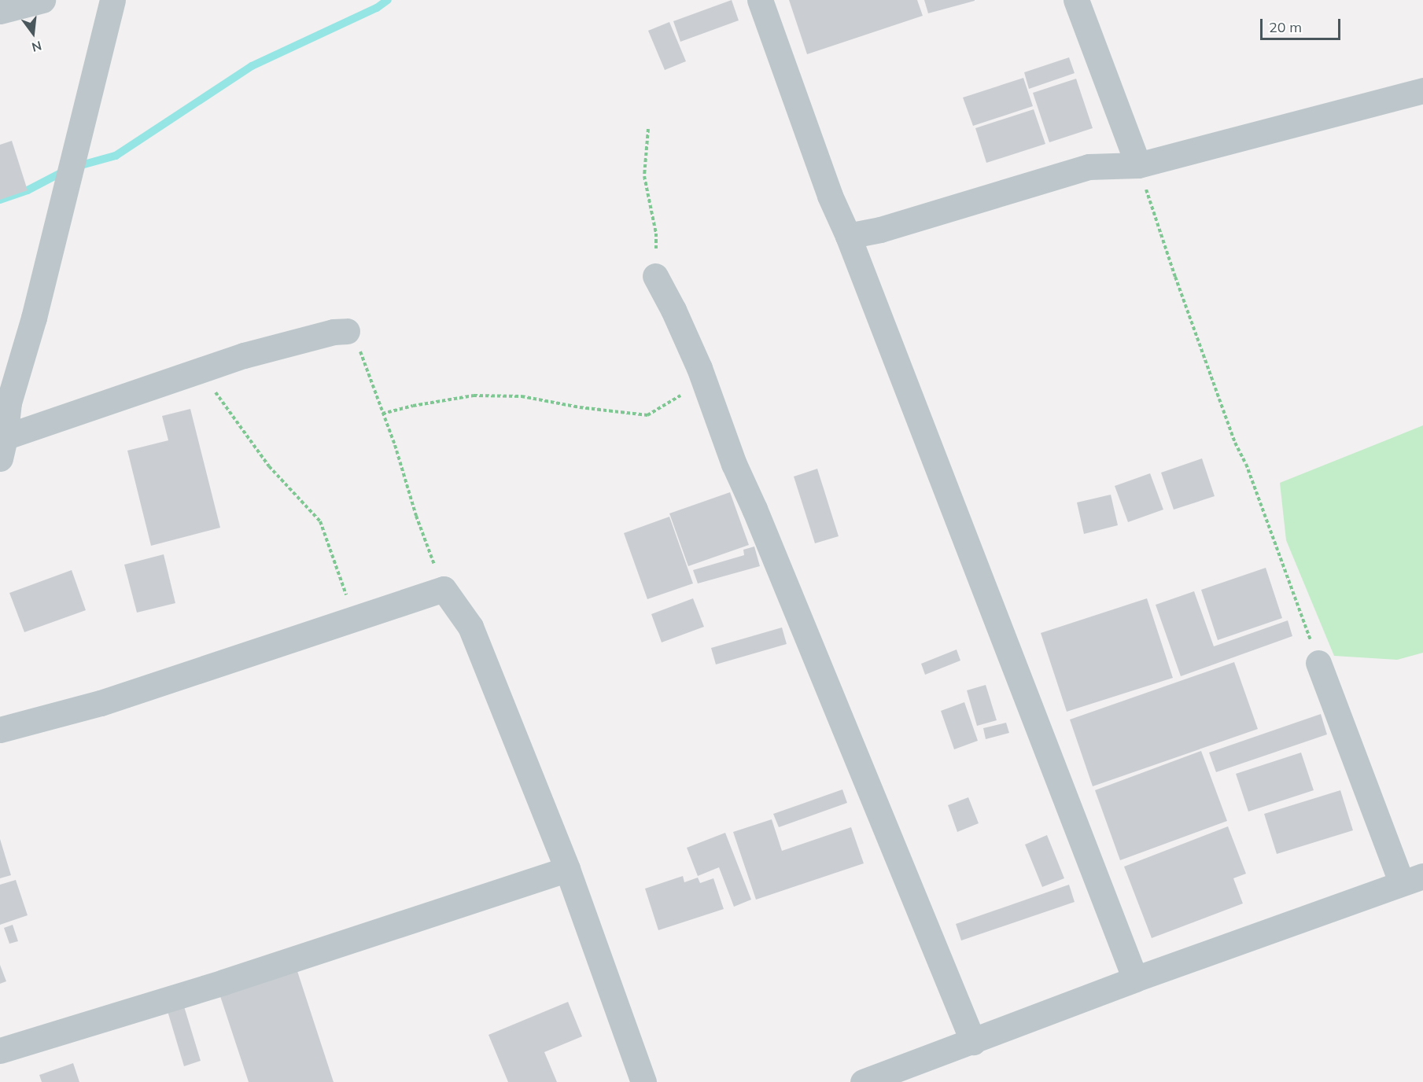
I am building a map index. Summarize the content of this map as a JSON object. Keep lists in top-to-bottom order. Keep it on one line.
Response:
{"scale_bar":"20 m","north":"bottom"}
